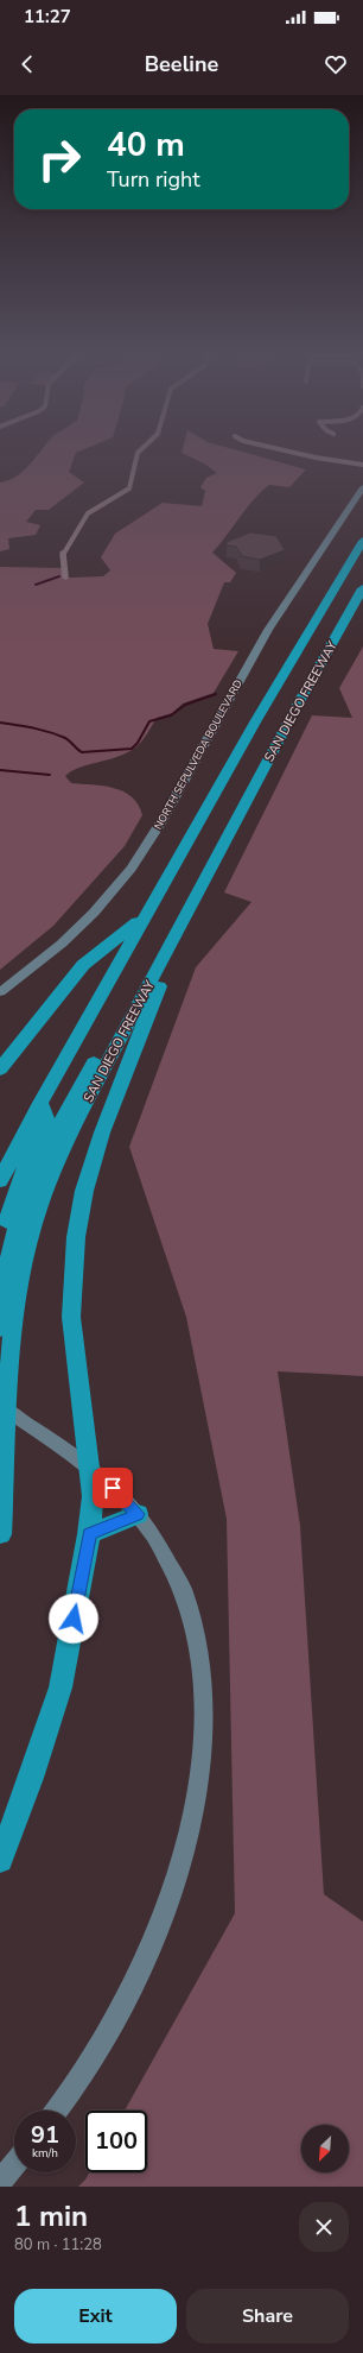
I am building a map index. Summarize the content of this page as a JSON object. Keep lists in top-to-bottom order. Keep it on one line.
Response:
{"streets":{"highway":["SAN DIEGO FREEWAY"],"main road":["NORTH SEPULVEDA BOULEVARD"]},"north":"bottom left","page":{"status":"11:27","header":"Beeline","turn":["40 m","Turn right"],"speed":"91 km/h","limit":"100","heading":["1 min","80 m · 11:28"],"buttons":["Exit","Share"]}}
